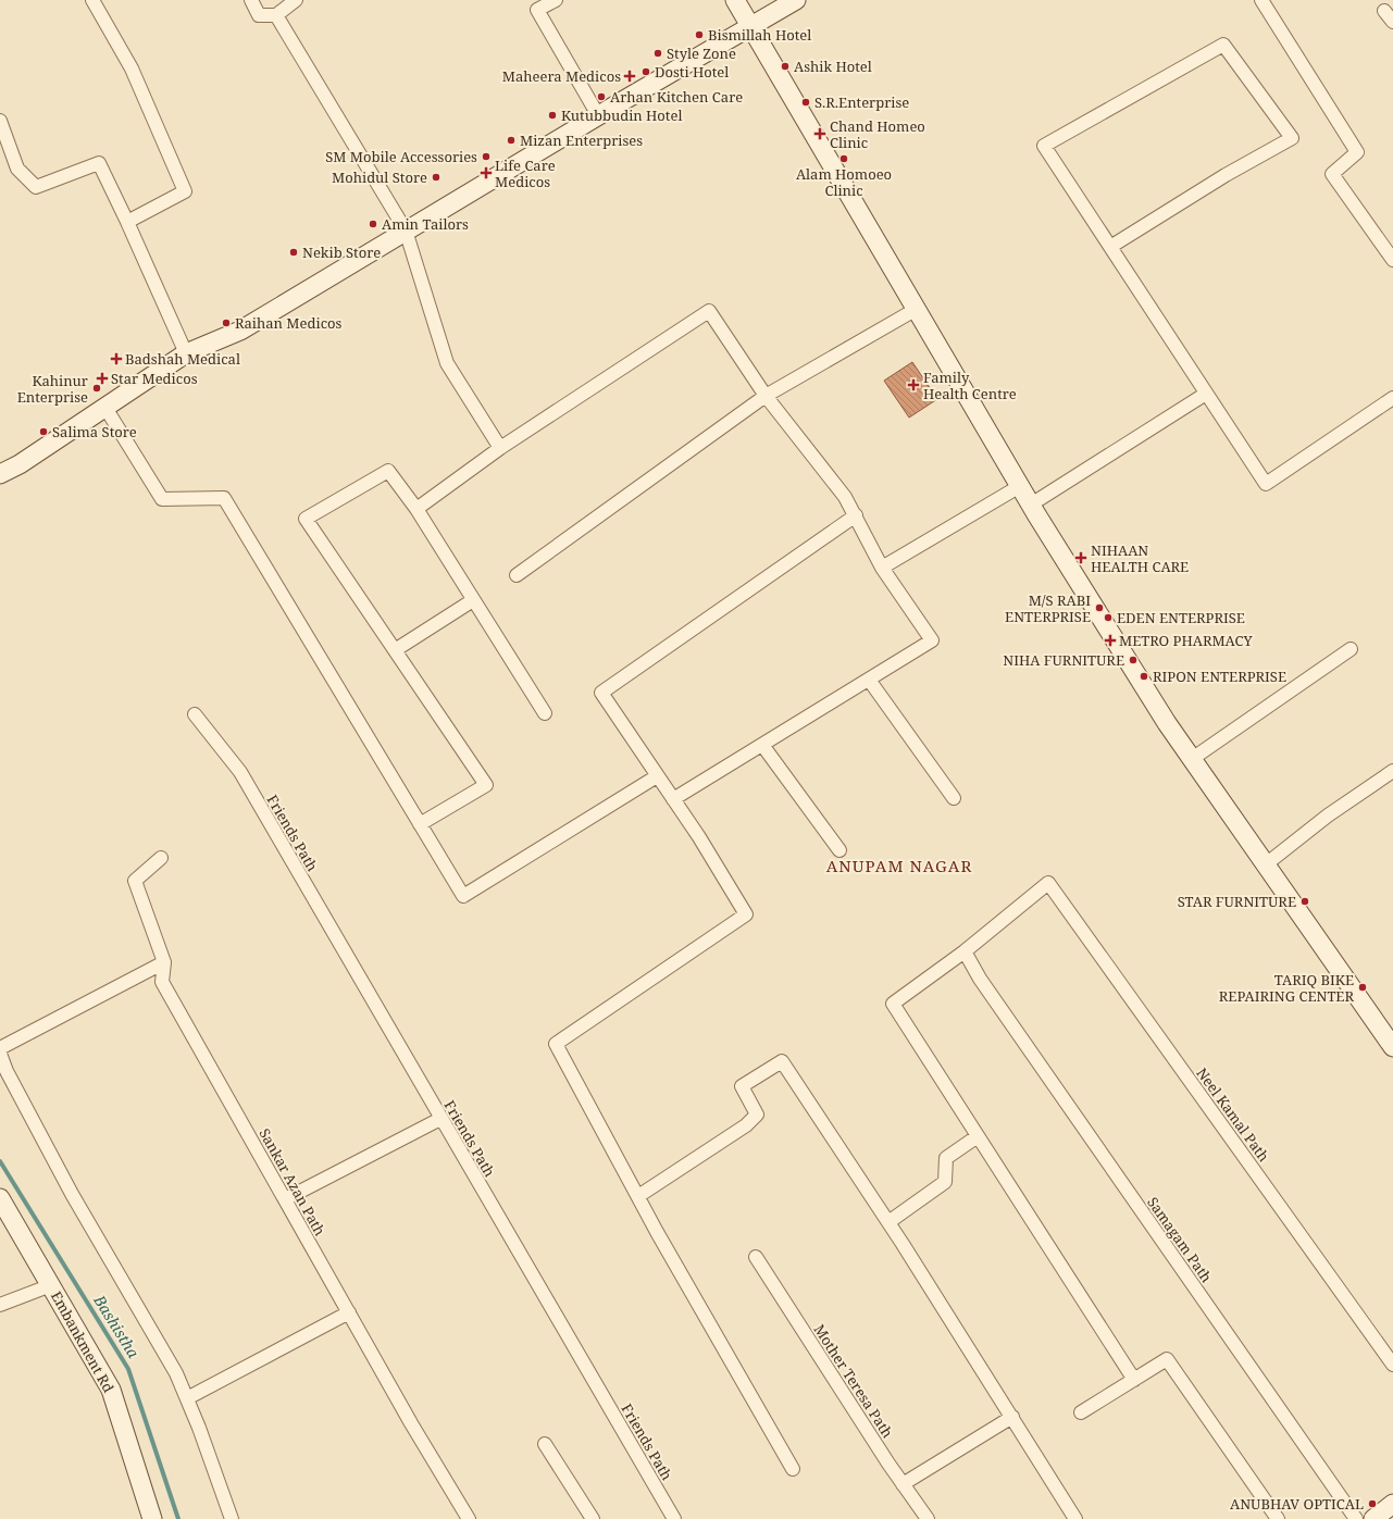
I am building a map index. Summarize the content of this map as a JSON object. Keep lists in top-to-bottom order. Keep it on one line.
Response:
{"streets":{"street":["Friends Path","Neel Kamal Path","Sankar Azan Path","Samagam Path","Embankment Rd","Mother Teresa Path"]},"crossings":[["Neel Kamal Path","Samagam Path"]],"districts":["ANUPAM NAGAR"],"water":["Bashistha"],"places":{"other":["Bismillah Hotel","Style Zone","Ashik Hotel","Dosti Hotel","Arhan Kitchen Care","S.R.Enterprise","Kutubbudin Hotel","Mizan Enterprises","SM Mobile Accessories","Alam Homoeo Clinic","Mohidul Store","Amin Tailors","Nekib Store","Raihan Medicos","Kahinur Enterprise","Salima Store","M/S RABI ENTERPRISE","EDEN ENTERPRISE","NIHA FURNITURE","RIPON ENTERPRISE","STAR FURNITURE","TARIQ BIKE REPAIRING CENTER","ANUBHAV OPTICAL"],"health":["Maheera Medicos","Chand Homeo Clinic","Life Care Medicos","Badshah Medical","Star Medicos","Family Health Centre","NIHAAN HEALTH CARE","METRO PHARMACY"]}}
